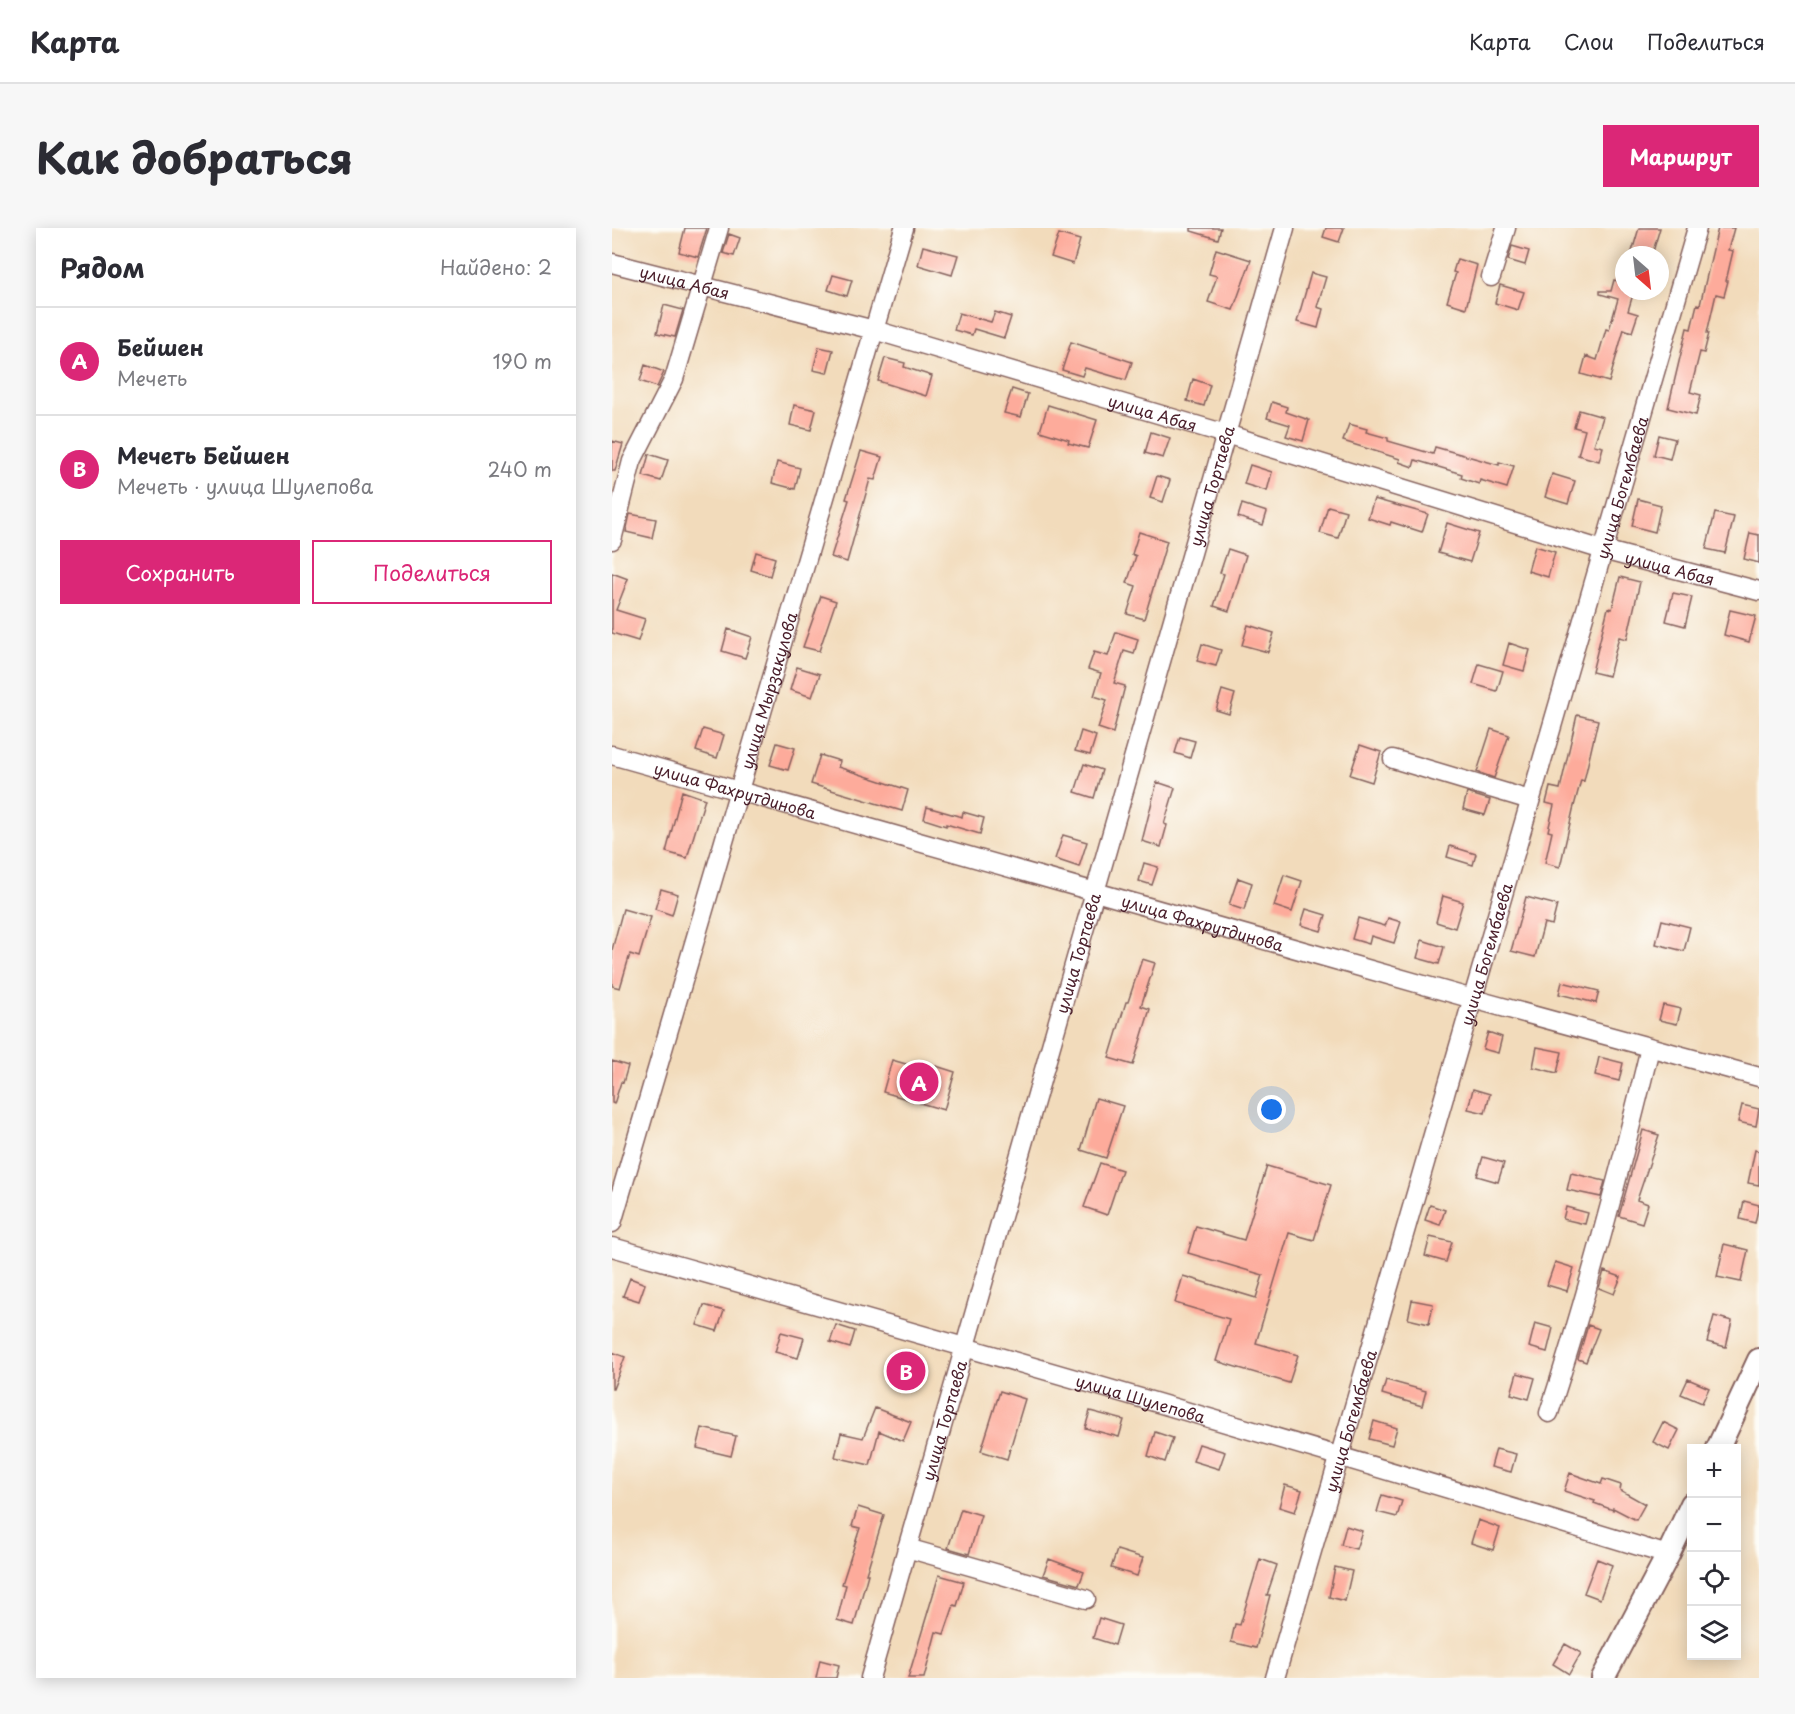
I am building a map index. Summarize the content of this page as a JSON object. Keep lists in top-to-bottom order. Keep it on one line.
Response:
{"streets":{"street":["улица Абая","улица Тортаева","улица Богембаева","улица Мырзакулова","улица Фахрутдинова","улица Шулепова"]},"crossings":[["улица Абая","улица Тортаева"],["улица Абая","улица Богембаева"],["улица Абая","улица Мырзакулова"],["улица Тортаева","улица Фахрутдинова"],["улица Тортаева","улица Шулепова"],["улица Богембаева","улица Фахрутдинова"],["улица Богембаева","улица Шулепова"],["улица Мырзакулова","улица Фахрутдинова"]],"north":"bottom right","page":{"header":"Карта","nav":["Карта","Слои","Поделиться"],"title":"Как добраться","buttons":["Маршрут",["Сохранить","Поделиться"]],"heading":["Рядом","Найдено: 2"],"list":[{"mark":"A","name":"Бейшен","note":"Мечеть","value":"190 m"},{"mark":"B","name":"Мечеть Бейшен","note":"Мечеть · улица Шулепова","value":"240 m"}],"pins":["A","B"],"map_buttons":["+","−"]}}
